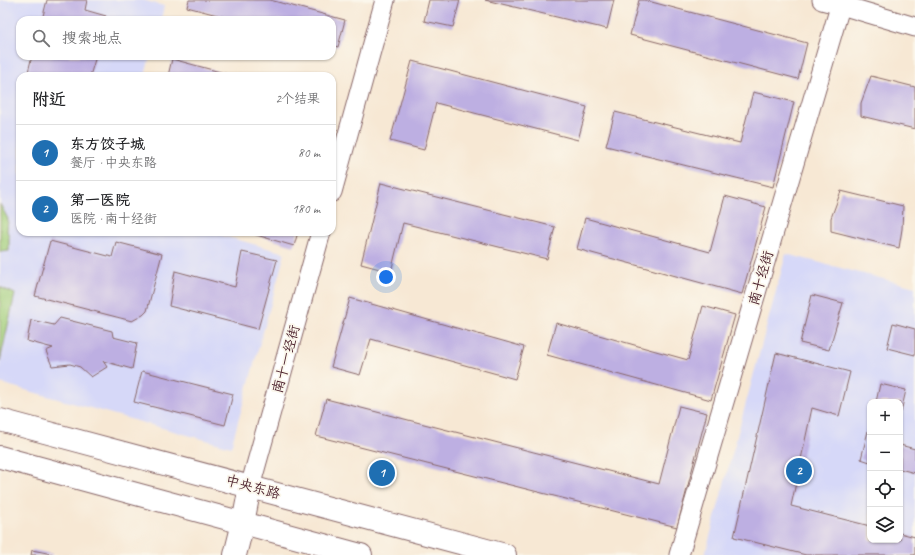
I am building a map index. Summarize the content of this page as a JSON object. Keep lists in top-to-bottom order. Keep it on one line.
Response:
{"streets":{"main road":["中央东路"],"street":["南十经街","南十一经街"]},"crossings":[["南十一经街","中央东路"]],"page":{"search":"搜索地点","heading":["附近","2个结果"],"list":[{"mark":"1","name":"东方饺子城","note":"餐厅 · 中央东路","value":"80 m"},{"mark":"2","name":"第一医院","note":"医院 · 南十经街","value":"180 m"}],"map_buttons":["+","−"],"pins":["2","1"]}}
